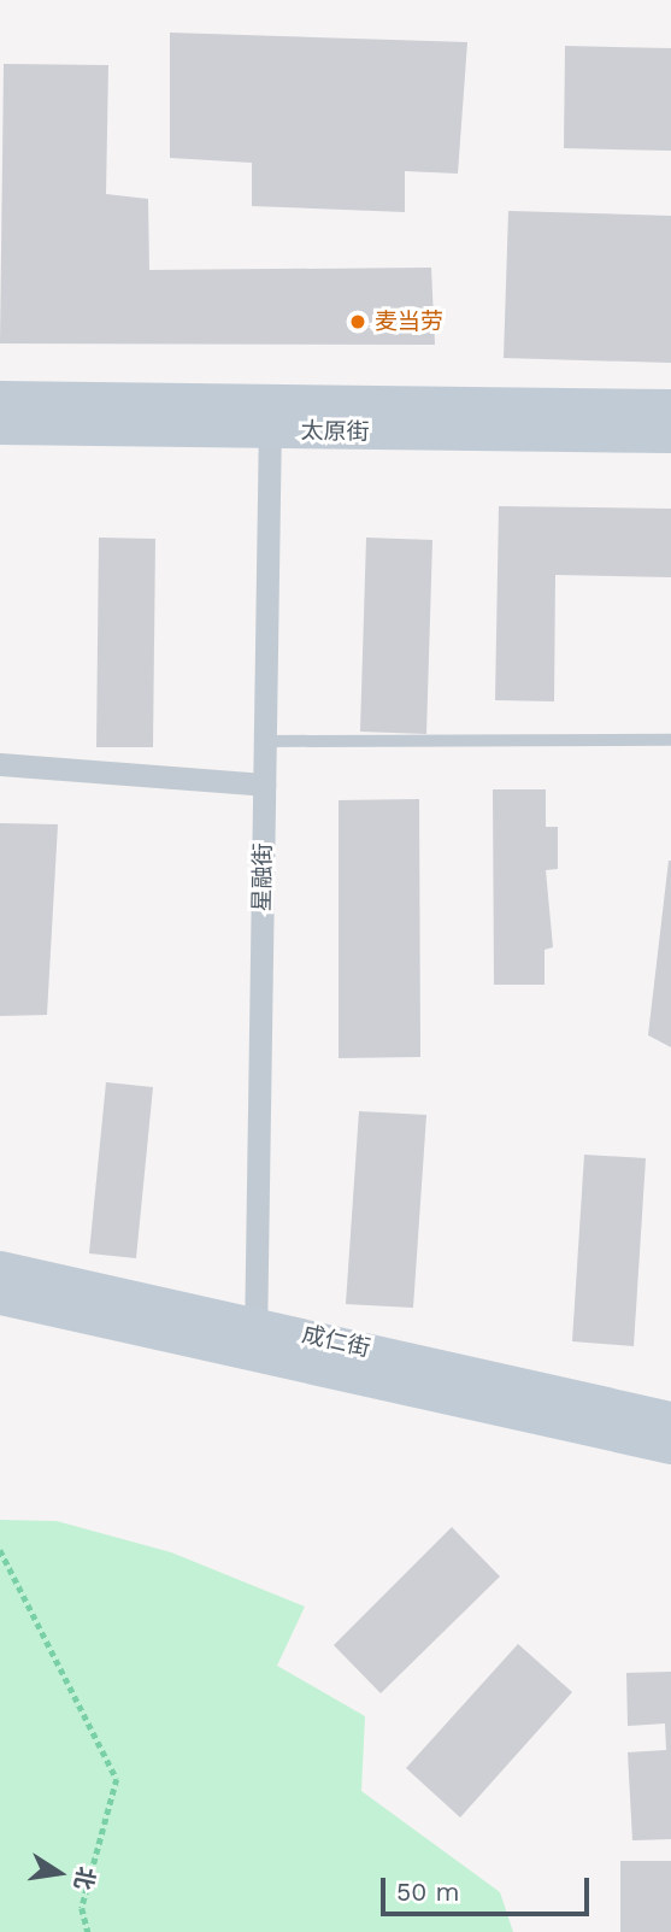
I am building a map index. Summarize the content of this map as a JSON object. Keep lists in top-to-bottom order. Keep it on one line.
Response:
{"streets":{"street":["太原街","星融街","成仁街"]},"crossings":[["太原街","星融街"],["星融街","成仁街"]],"places":["麦当劳"],"scale_bar":"50 m","north":"right"}
